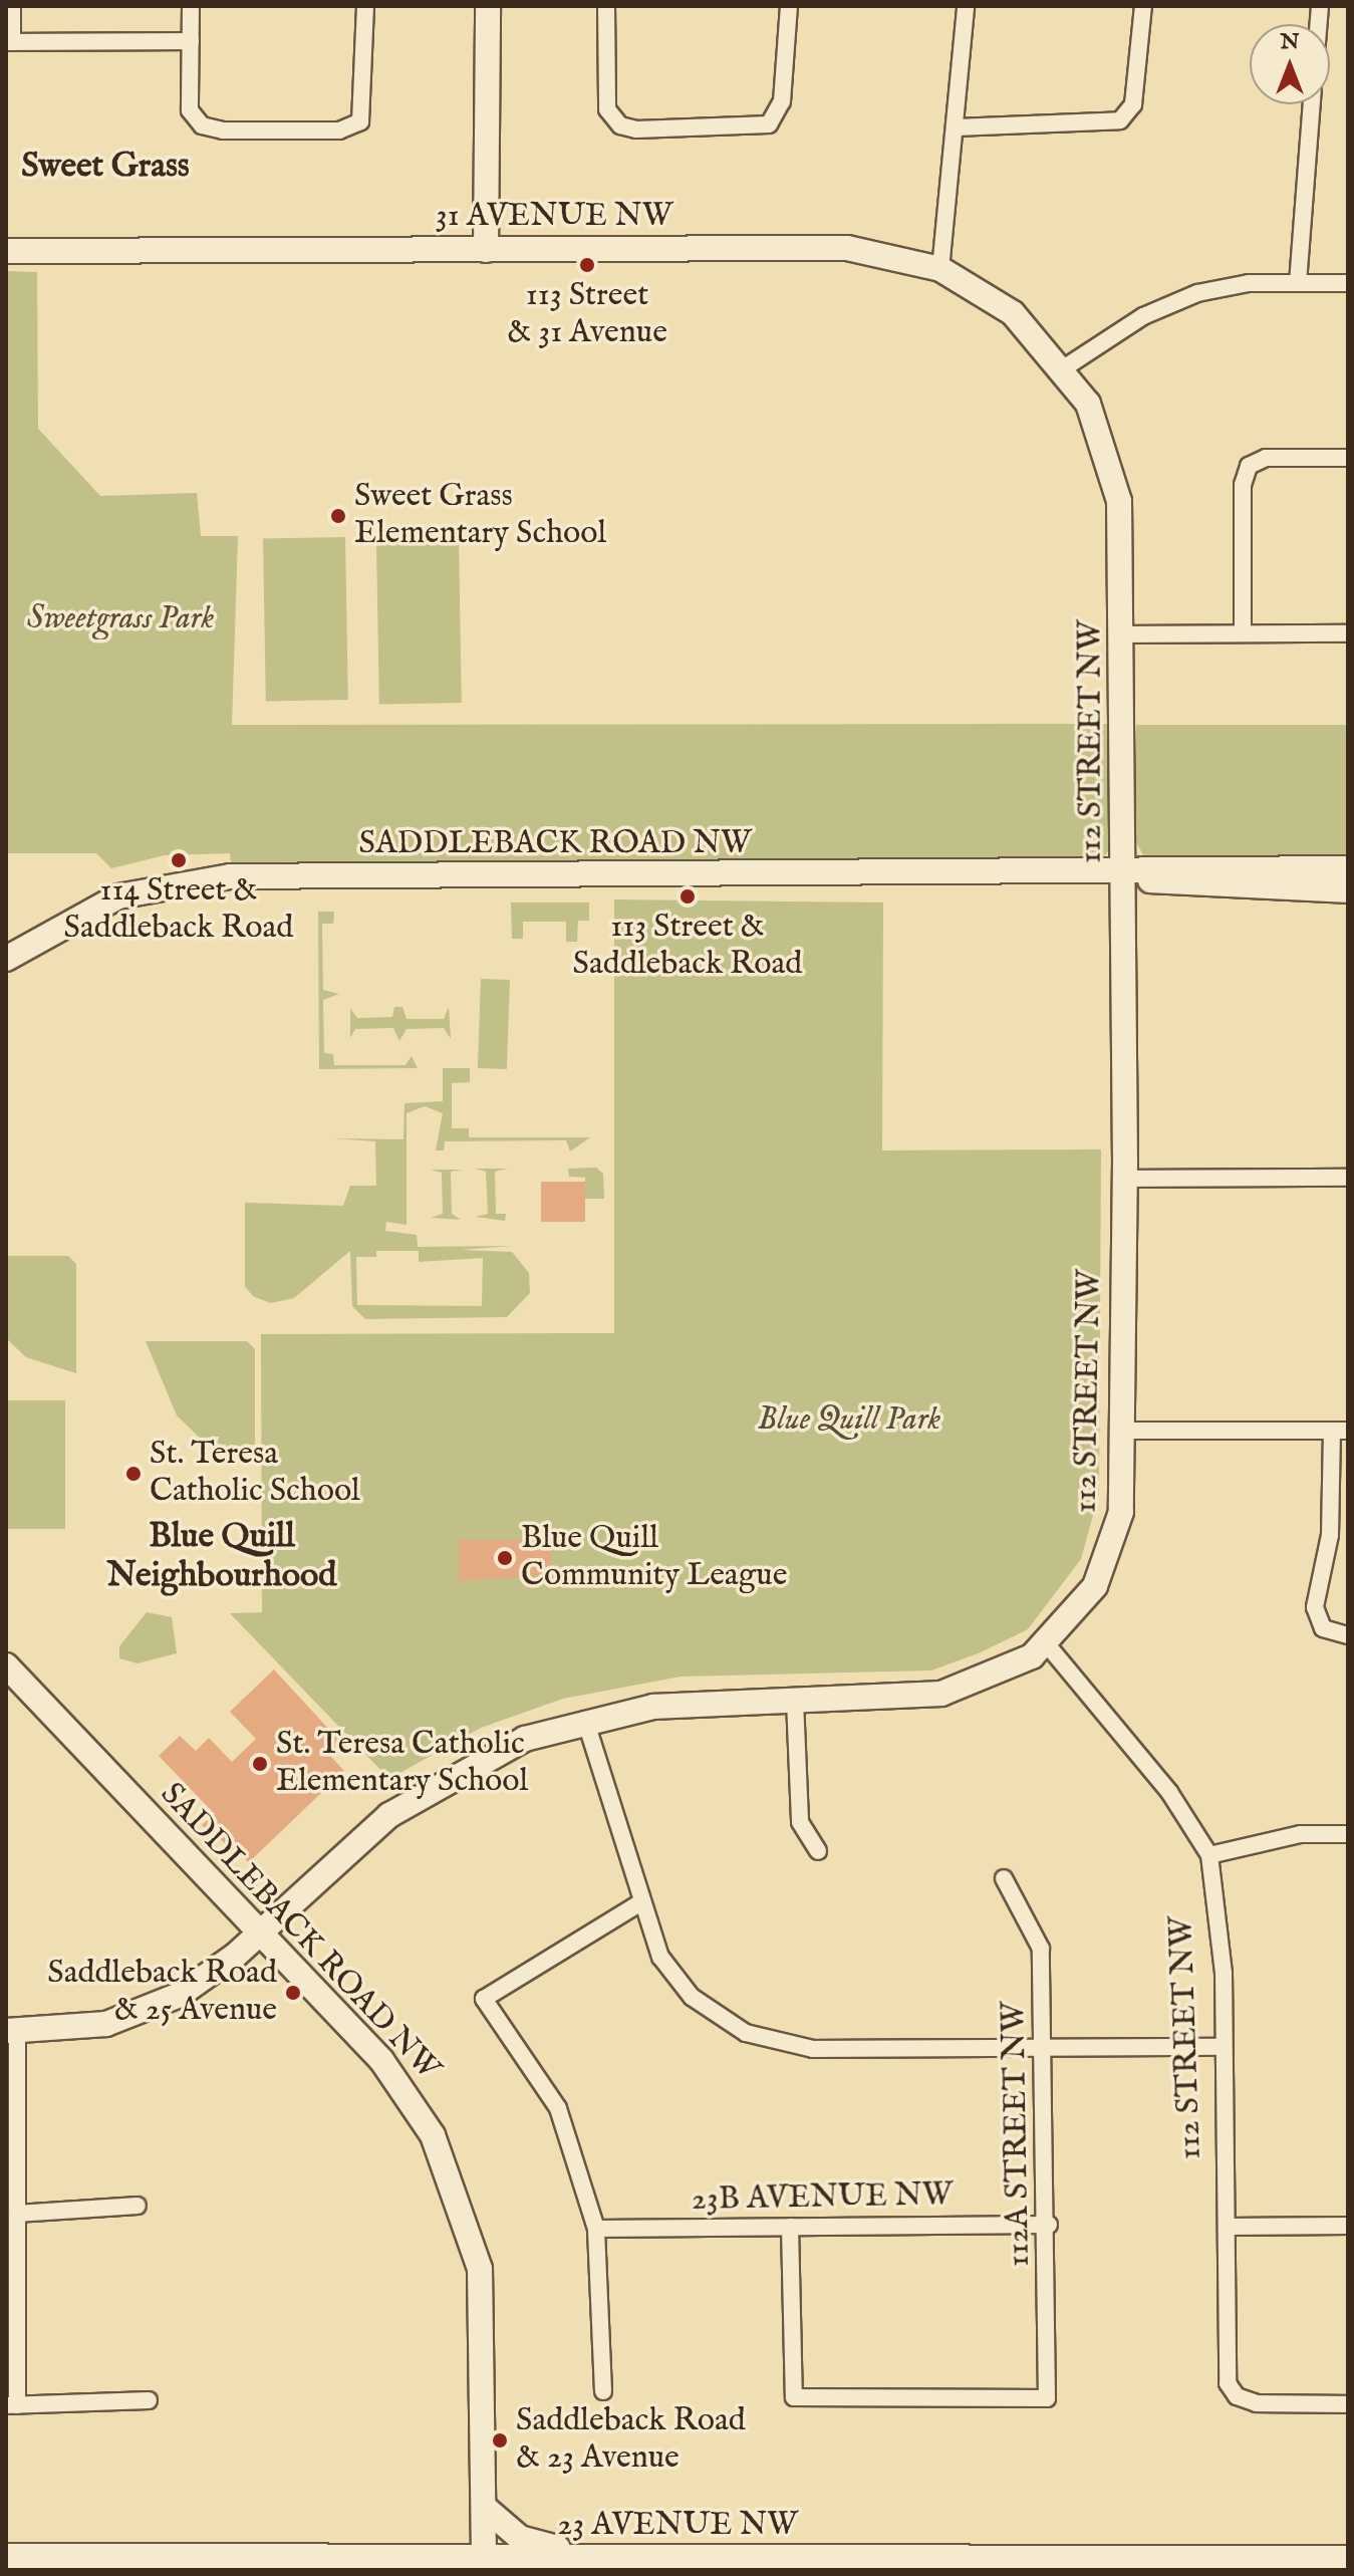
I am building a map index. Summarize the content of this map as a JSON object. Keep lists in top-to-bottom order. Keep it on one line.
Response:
{"streets":{"street":["31 AVENUE NW","112 STREET NW","SADDLEBACK ROAD NW","112A STREET NW","23B AVENUE NW","23 AVENUE NW"]},"crossings":[["31 AVENUE NW","112 STREET NW"],["112 STREET NW","SADDLEBACK ROAD NW"],["SADDLEBACK ROAD NW","23 AVENUE NW"],["112A STREET NW","23B AVENUE NW"]],"districts":["Sweet Grass","Blue Quill Neighbourhood"],"parks":["Sweetgrass Park","Blue Quill Park"],"places":["113 Street & 31 Avenue","Sweet Grass Elementary School","114 Street & Saddleback Road","113 Street & Saddleback Road","St. Teresa Catholic School","Blue Quill Community League","St. Teresa Catholic Elementary School","Saddleback Road & 25 Avenue","Saddleback Road & 23 Avenue"],"north":"top"}
